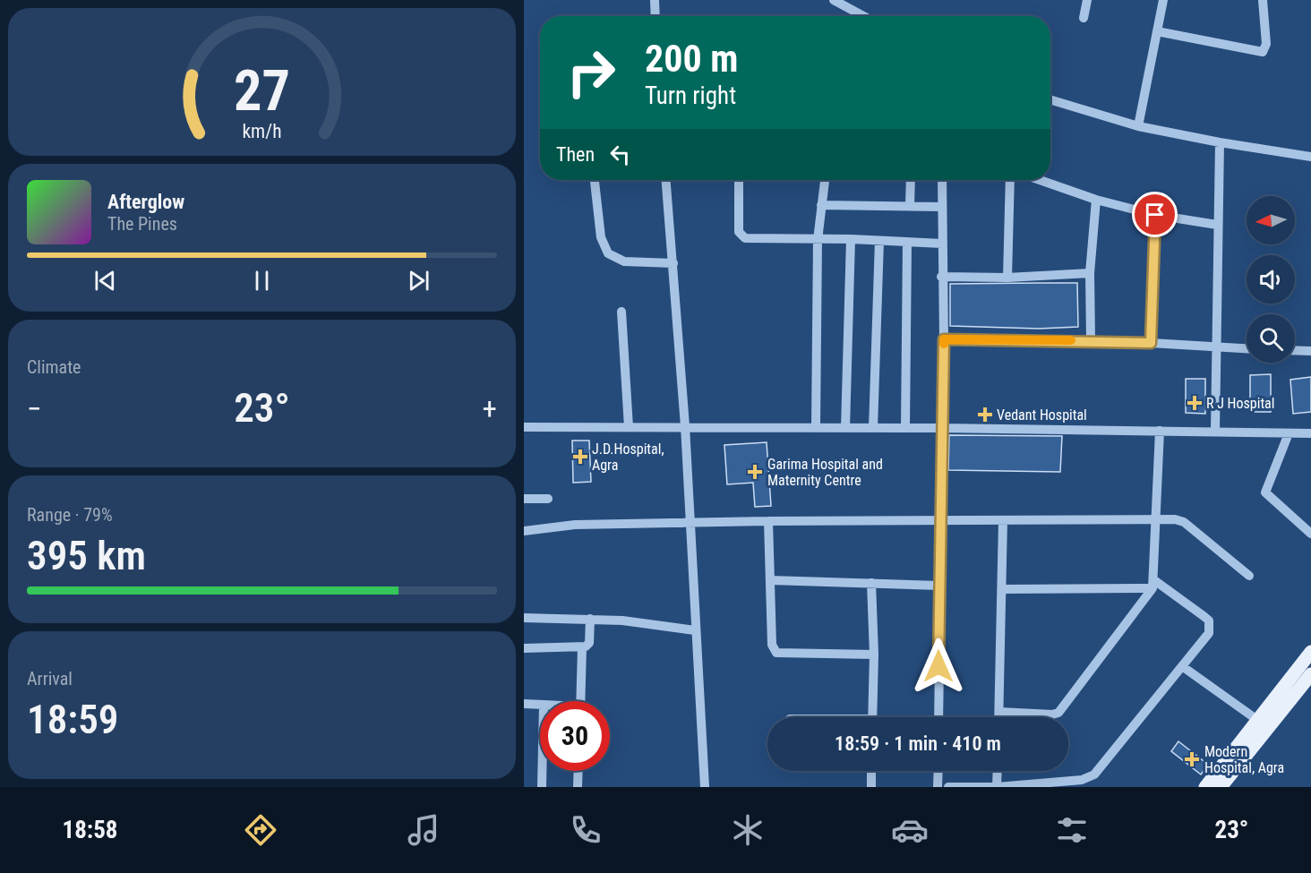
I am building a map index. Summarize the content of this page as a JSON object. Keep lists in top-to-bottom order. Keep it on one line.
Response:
{"places":{"health":["R J Hospital","Vedant Hospital","J.D.Hospital, Agra","Garima Hospital and Maternity Centre","Modern Hospital, Agra"]},"north":"left","page":{"turn":["200 m","Turn right"],"then":"Then","song":["Afterglow","The Pines"],"tile":["Climate",["Range · 79%","395 km"],["Arrival","18:59"]],"heat":["−","23°","+"],"limit":"30","trip":"18:59 · 1 min · 410 m","tabs":["18:58","23°"],"gauge":["27","km/h"]}}
